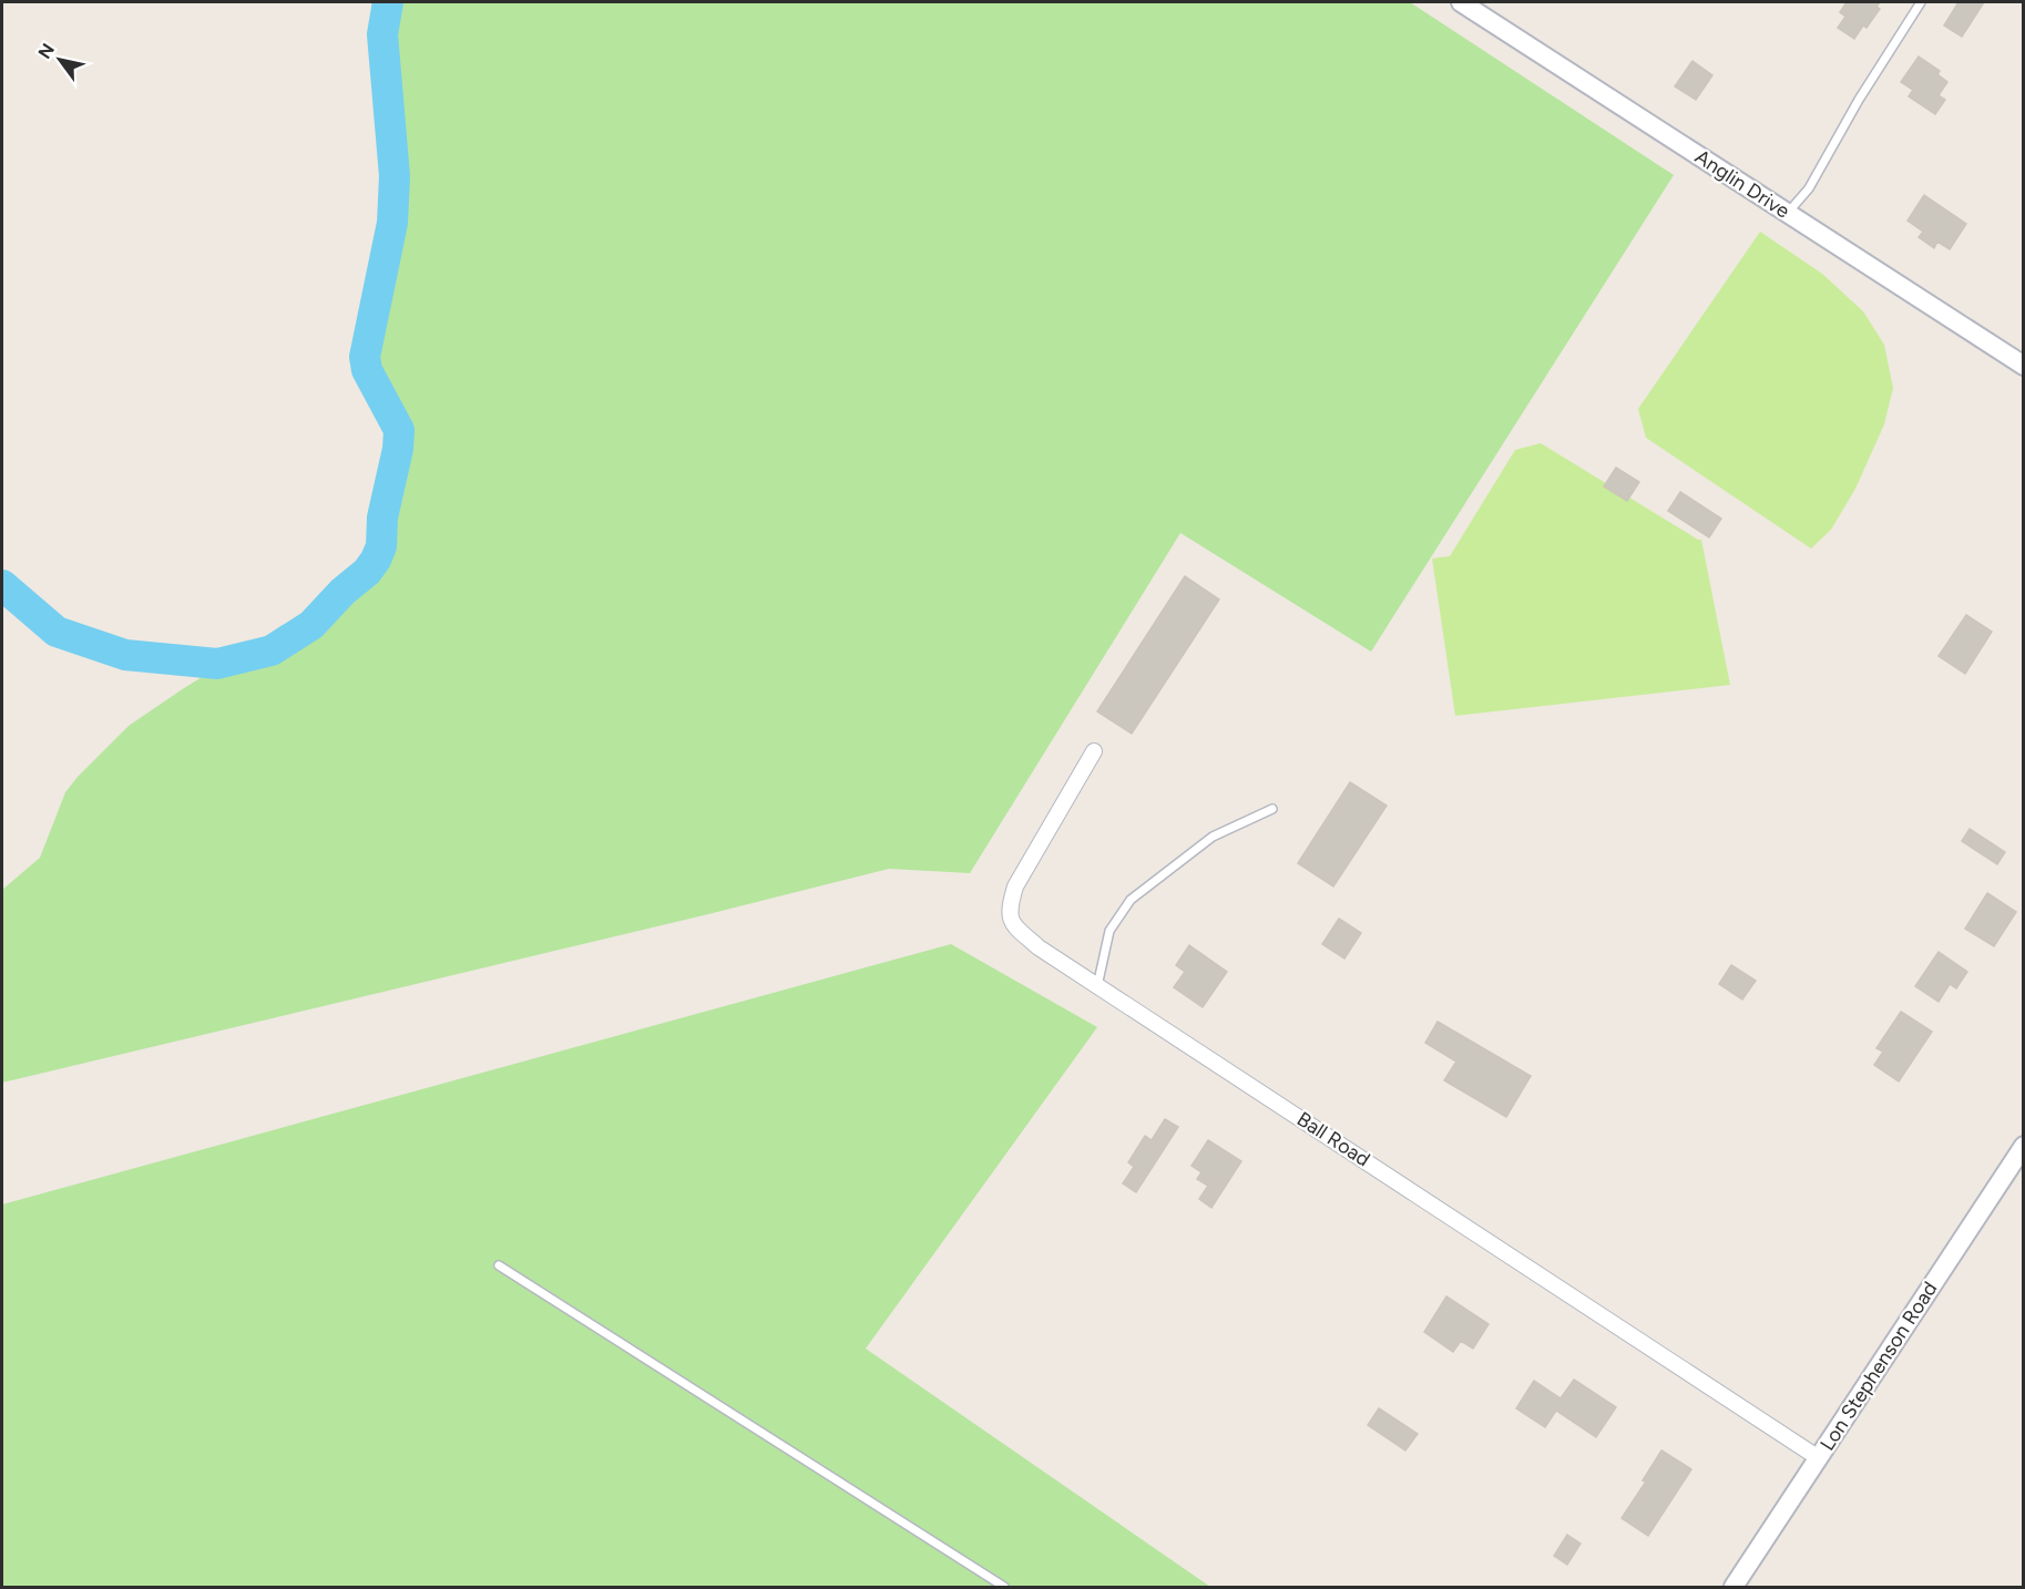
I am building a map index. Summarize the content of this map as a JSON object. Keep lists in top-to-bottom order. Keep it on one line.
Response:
{"streets":{"street":["Anglin Drive","Ball Road","Lon Stephenson Road"]},"crossings":[["Ball Road","Lon Stephenson Road"]],"north":"top left"}
